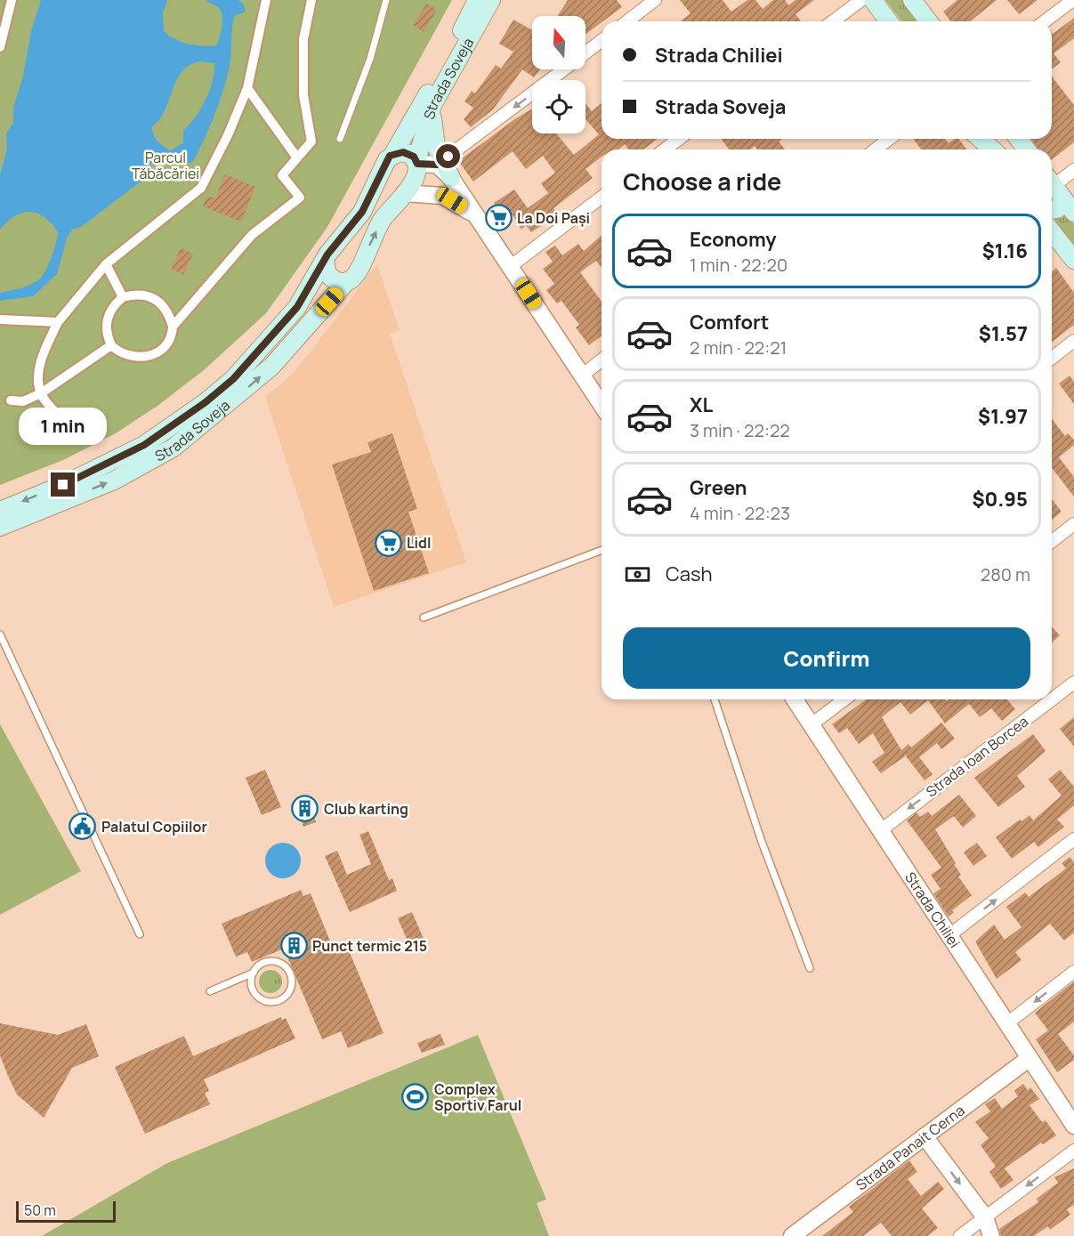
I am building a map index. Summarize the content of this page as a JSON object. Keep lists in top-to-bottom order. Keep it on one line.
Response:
{"streets":{"main road":["Strada Soveja"],"street":["Strada Ioan Borcea","Strada Chiliei","Strada Panait Cerna"]},"crossings":[["Strada Ioan Borcea","Strada Chiliei"],["Strada Chiliei","Strada Panait Cerna"]],"one_way":["Strada Ioan Borcea"],"parks":["Parcul Tăbăcăriei"],"places":{"supermarket":["La Doi Pași","Lidl"],"building":["Club karting","Punct termic 215"],"public building":["Palatul Copiilor"],"sports":["Complex Sportiv Farul"]},"scale_bar":"50 m","north":"top","page":{"banner":["Strada Chiliei","Strada Soveja"],"heading":"Choose a ride","list":[{"name":"Economy","note":"1 min · 22:20","value":"$1.16"},{"name":"Comfort","note":"2 min · 22:21","value":"$1.57"},{"name":"XL","note":"3 min · 22:22","value":"$1.97"},{"name":"Green","note":"4 min · 22:23","value":"$0.95"}],"bubble":"1 min","pay":["Cash","280 m"],"buttons":"Confirm","scale":"50 m"}}
